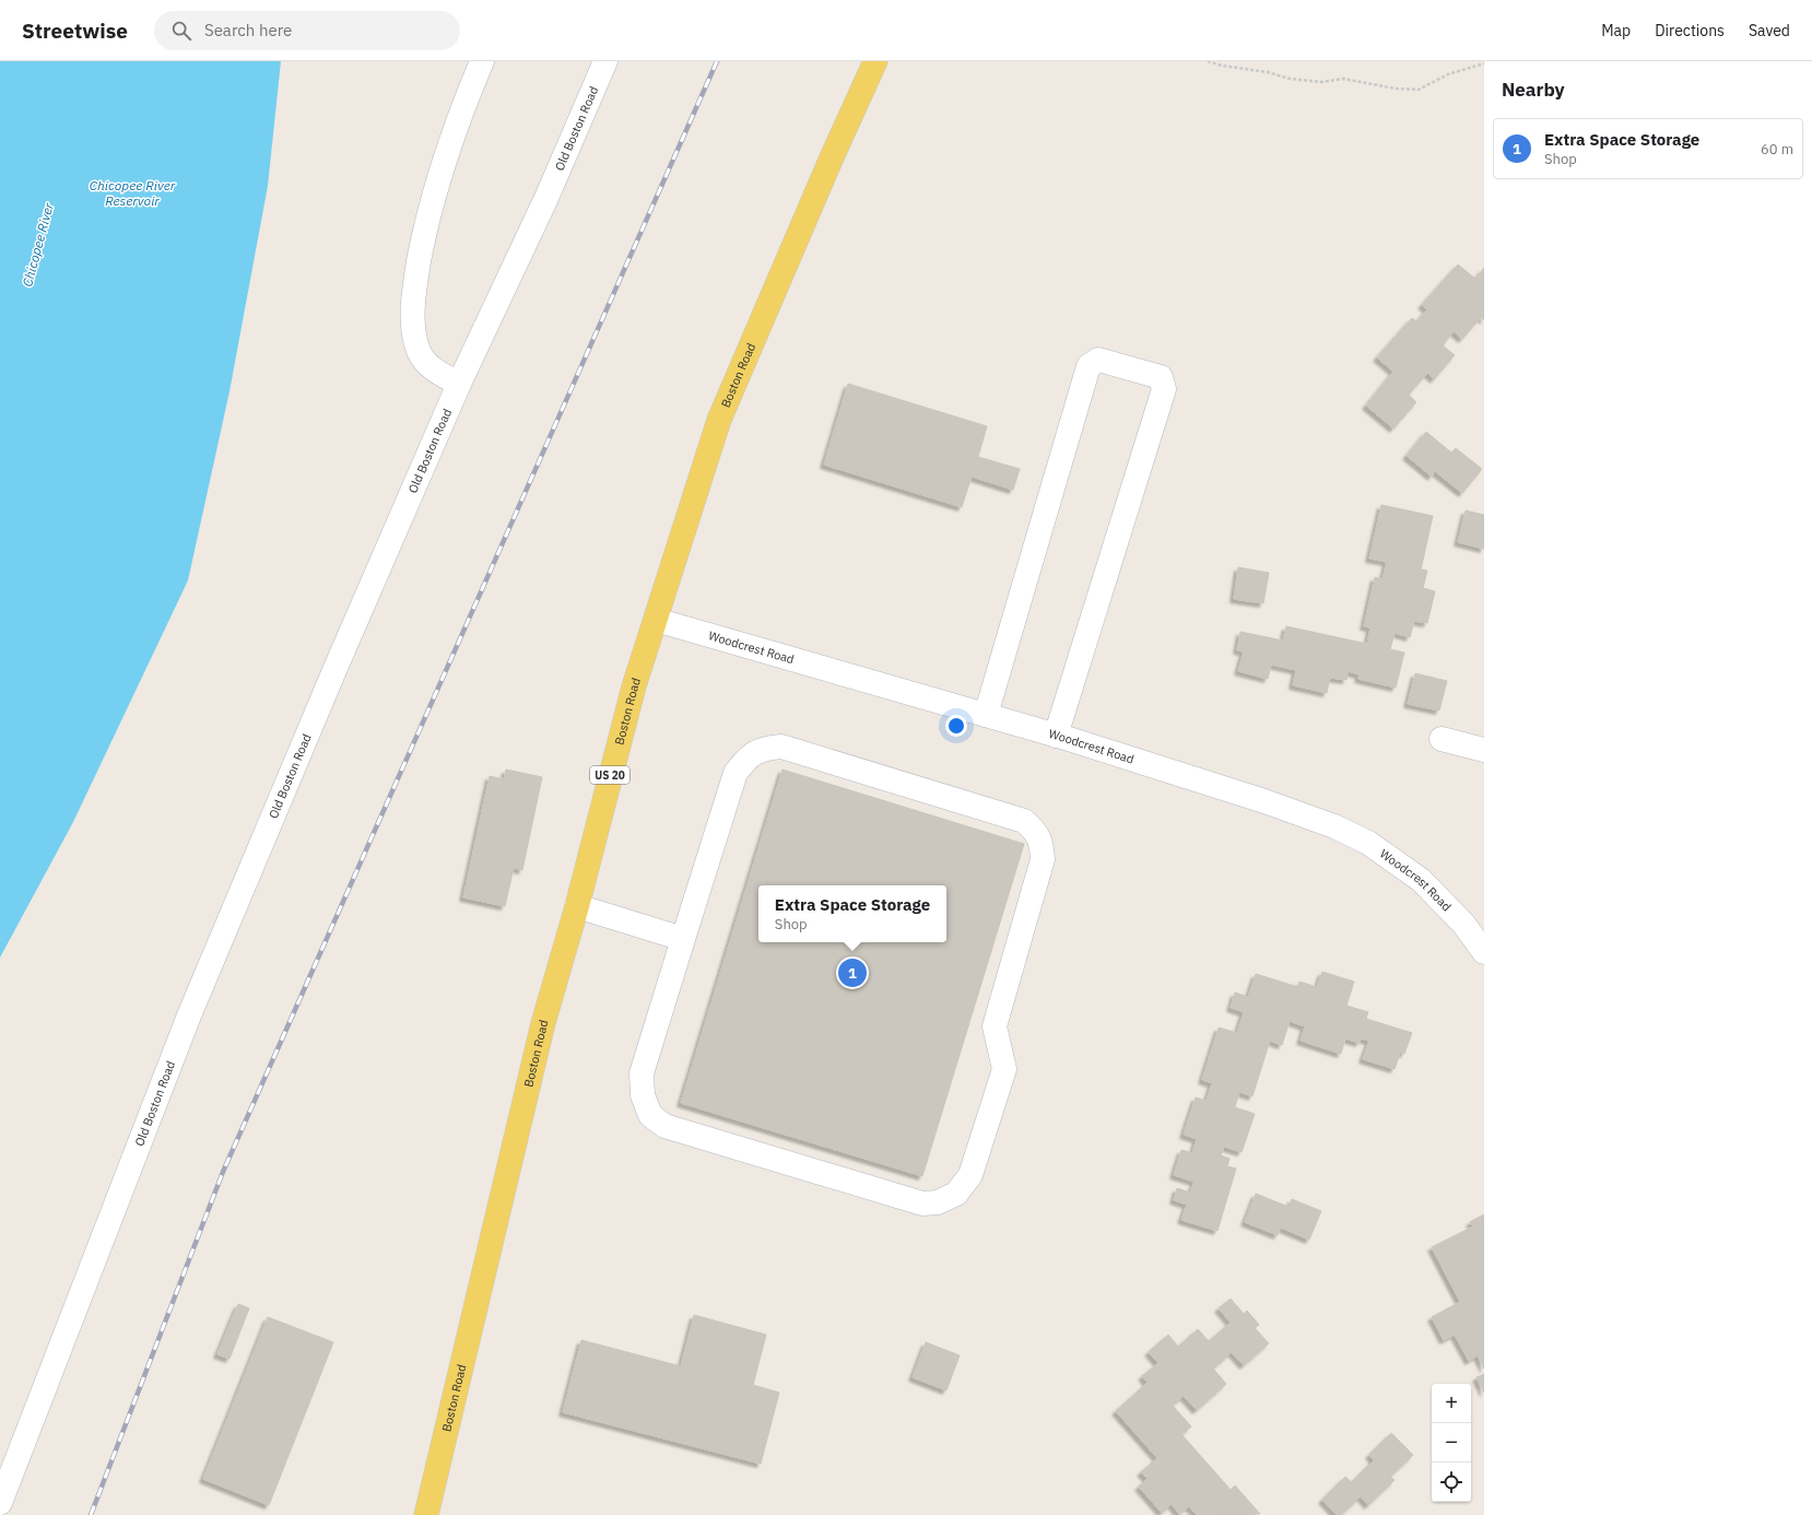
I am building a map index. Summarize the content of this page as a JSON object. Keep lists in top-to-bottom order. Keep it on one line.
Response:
{"streets":{"main road":["Boston Road","US 20"],"street":["Old Boston Road","Woodcrest Road"]},"crossings":[["Boston Road","Woodcrest Road"]],"water":["Chicopee River Reservoir","Chicopee River"],"page":{"header":"Streetwise","search":"Search here","nav":["Map","Directions","Saved"],"heading":"Nearby","list":[{"mark":"1","name":"Extra Space Storage","note":"Shop","value":"60 m"}],"popup":["Extra Space Storage","Shop"],"pins":"1","map_buttons":["+","−"]}}
